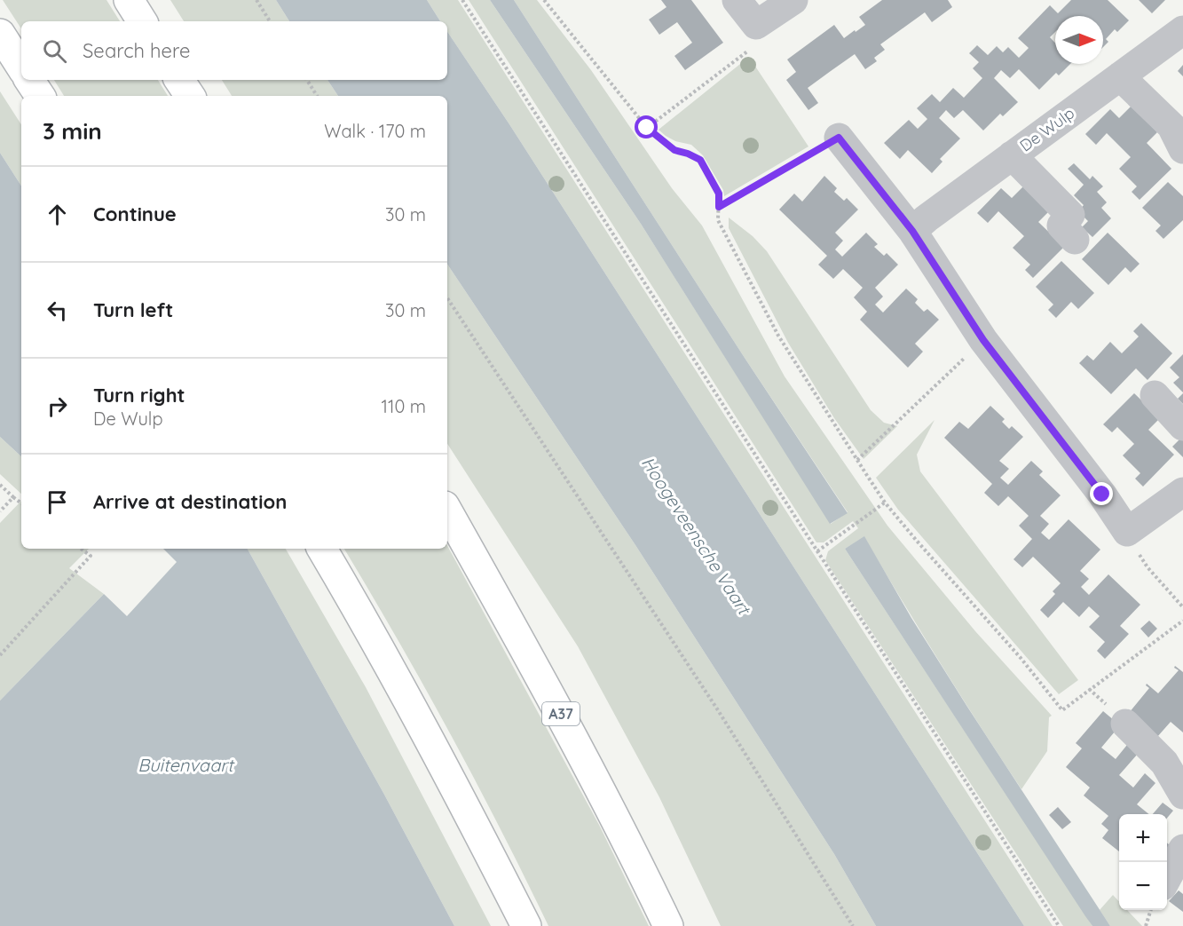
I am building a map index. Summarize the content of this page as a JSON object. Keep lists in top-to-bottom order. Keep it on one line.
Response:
{"streets":{"highway":["A37"],"street":["De Wulp"]},"water":["Hoogeveensche Vaart","Buitenvaart"],"north":"right","page":{"search":"Search here","heading":["3 min","Walk · 170 m"],"list":[["Continue","30 m"],["Turn left","30 m"],["Turn right","De Wulp","110 m"],"Arrive at destination"],"map_buttons":["+","−"]}}
